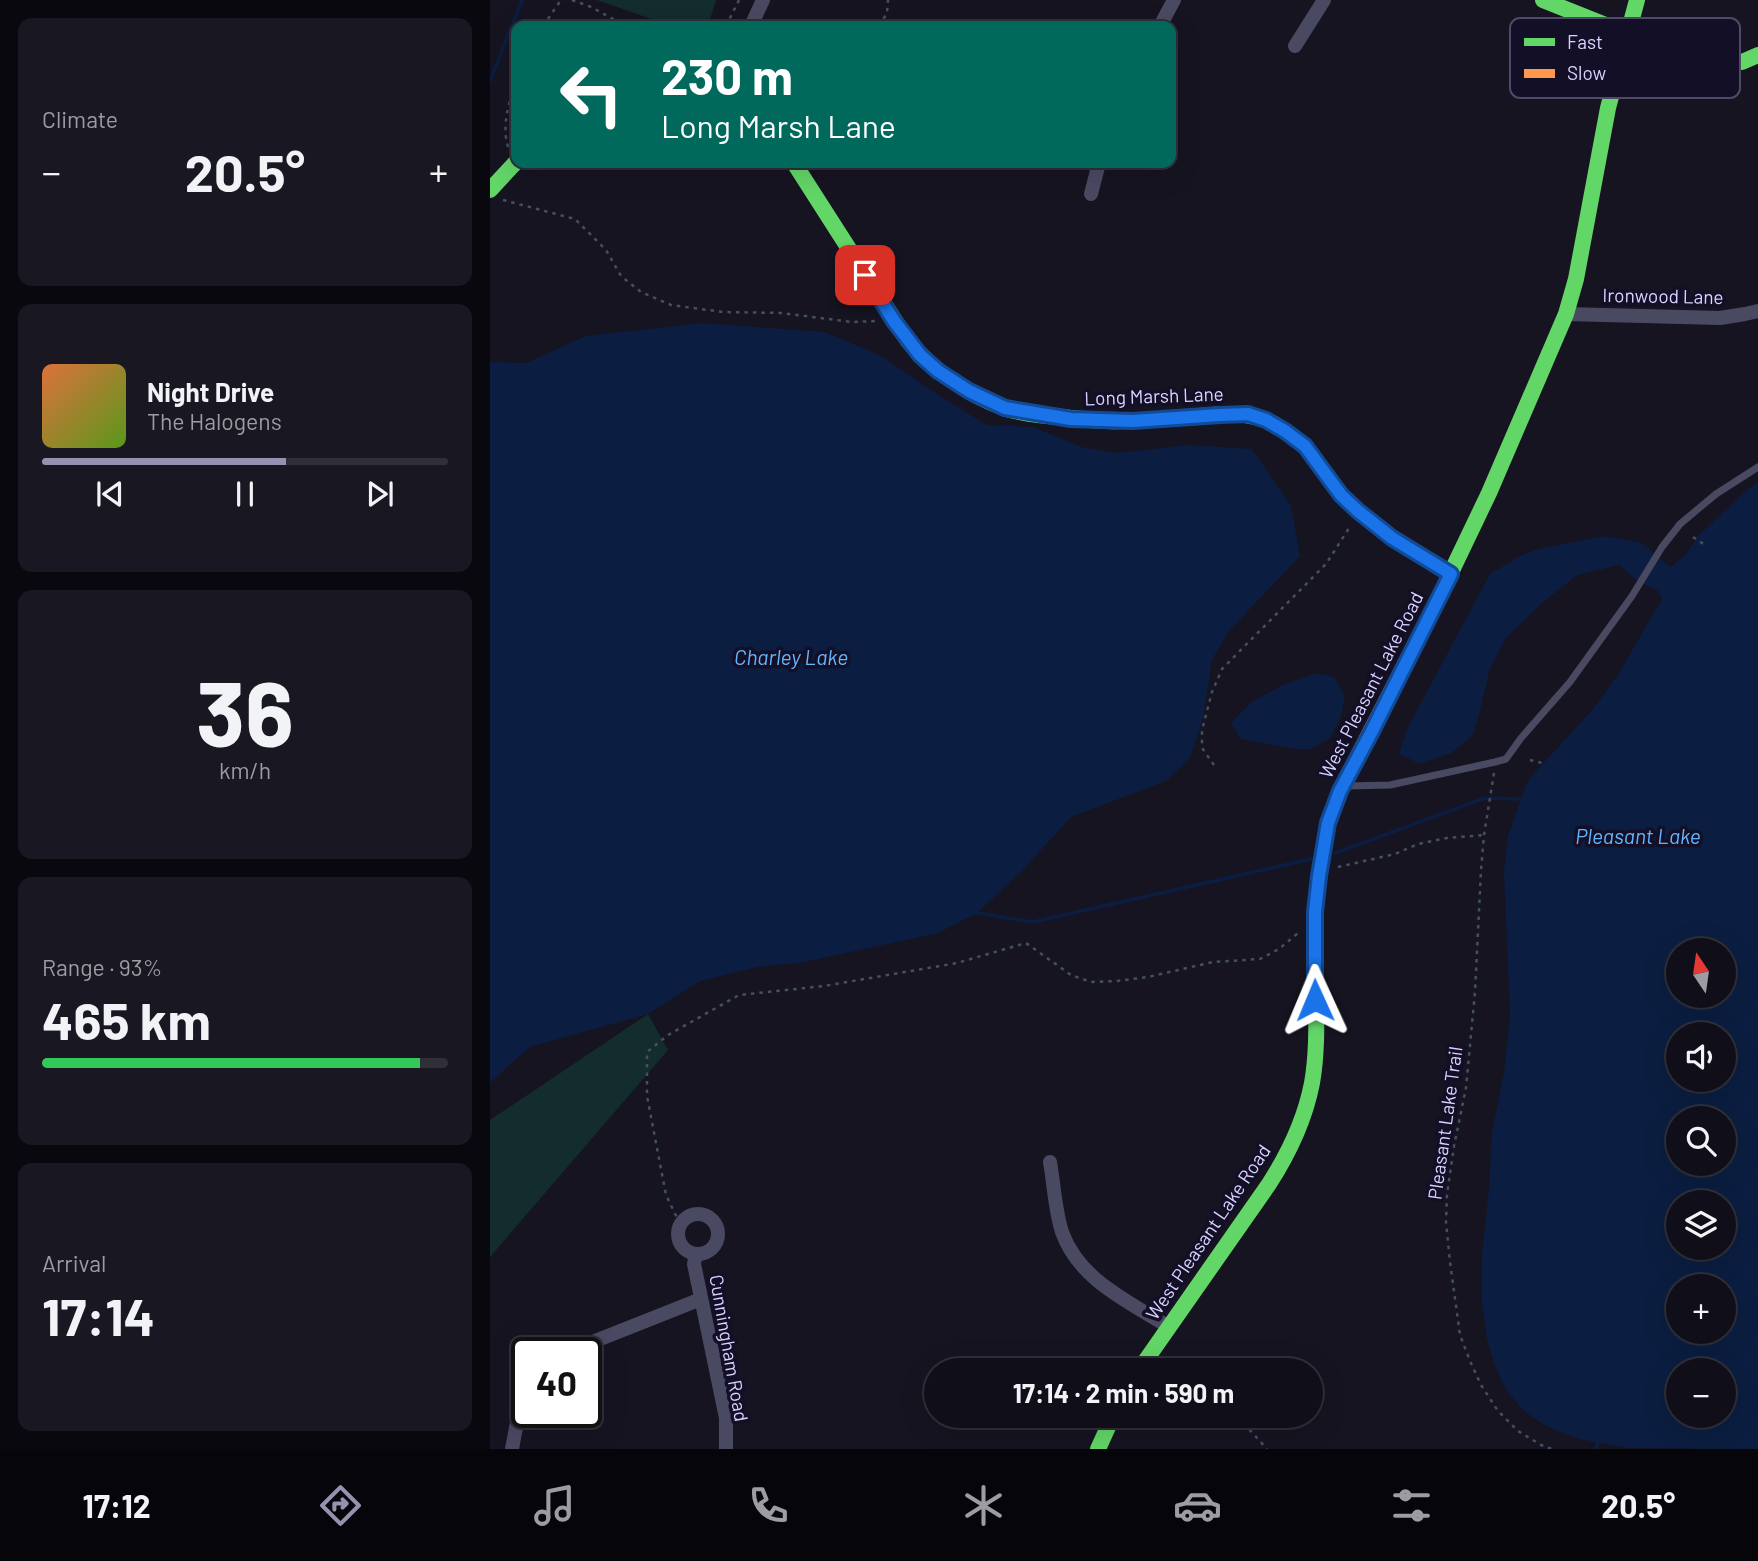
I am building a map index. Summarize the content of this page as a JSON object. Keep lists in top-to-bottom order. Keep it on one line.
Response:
{"streets":{"street":["Ironwood Lane","Long Marsh Lane","West Pleasant Lake Road","Cunningham Road"],"path":["Pleasant Lake Trail"]},"crossings":[["Ironwood Lane","West Pleasant Lake Road"],["Long Marsh Lane","West Pleasant Lake Road"]],"water":["Charley Lake","Pleasant Lake"],"legend":["Fast","Slow"],"north":"top","page":{"tile":["Climate",["36","km/h"],["Range · 93%","465 km"],["Arrival","17:14"]],"turn":["230 m","Long Marsh Lane"],"heat":["−","20.5°","+"],"song":["Night Drive","The Halogens"],"map_buttons":["+","−"],"limit":"40","trip":"17:14 · 2 min · 590 m","tabs":["17:12","20.5°"]}}
